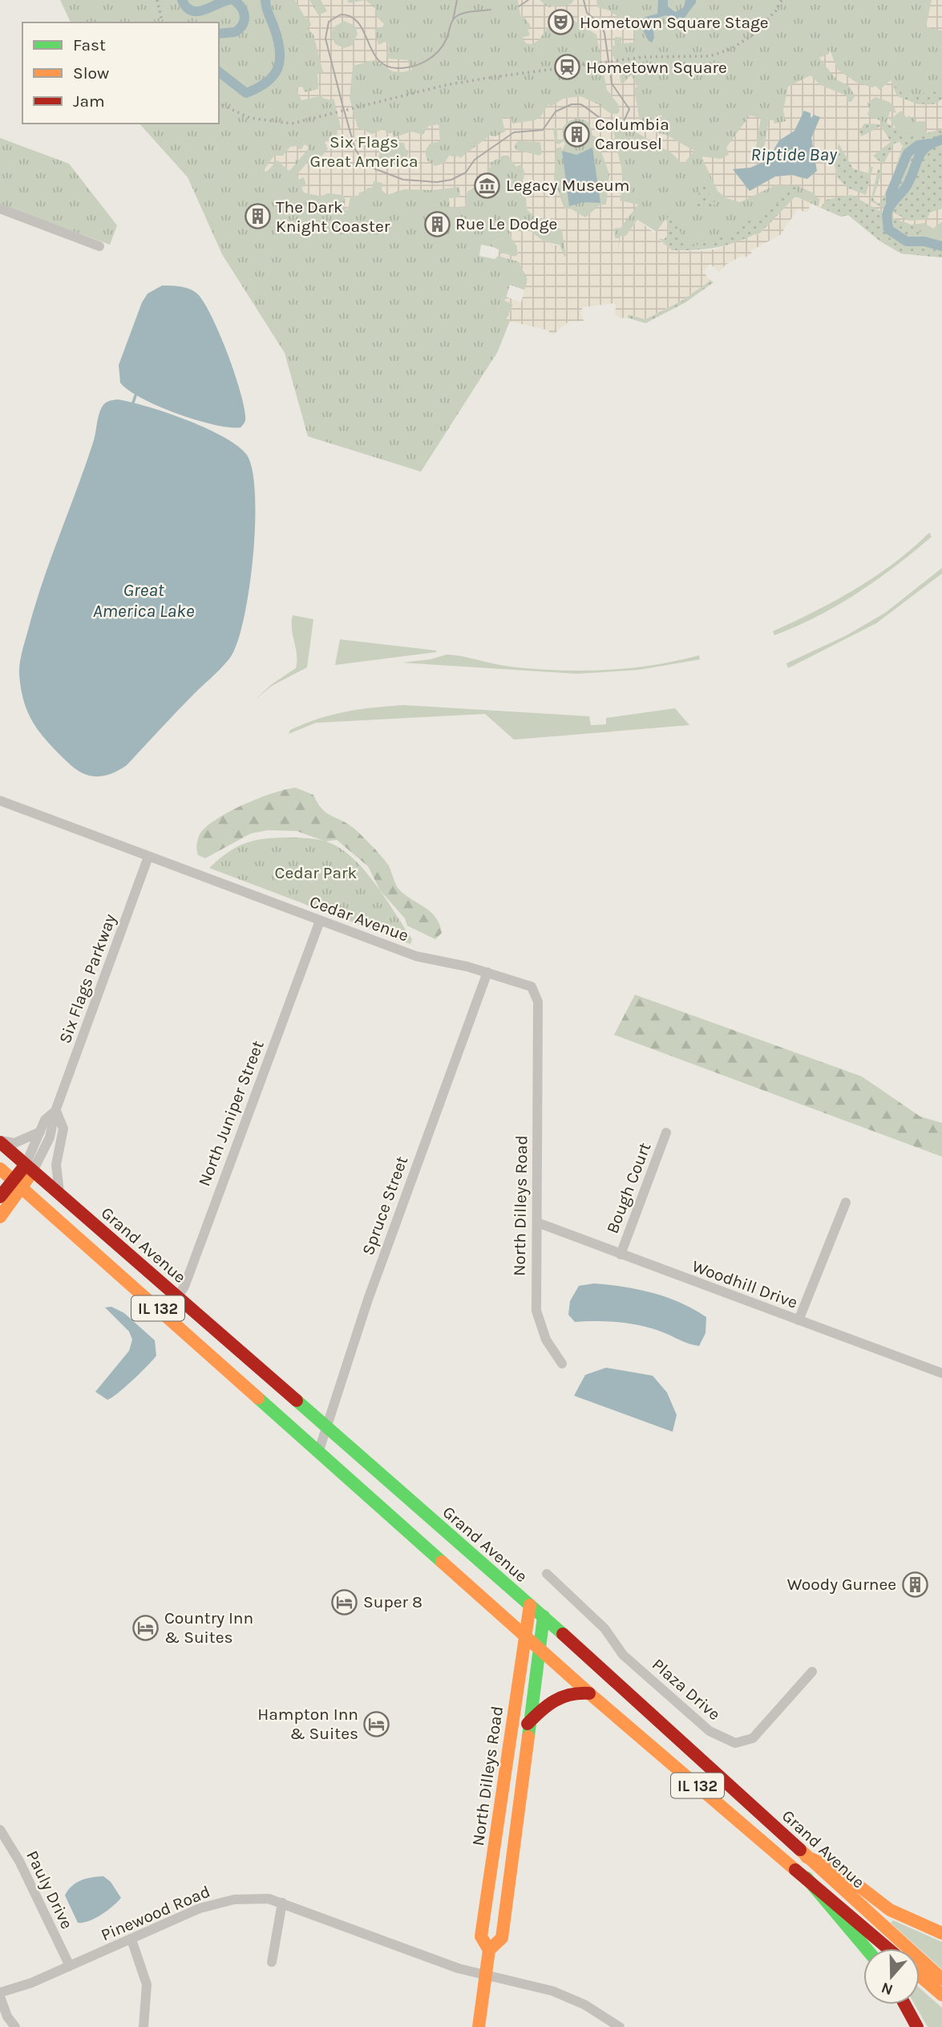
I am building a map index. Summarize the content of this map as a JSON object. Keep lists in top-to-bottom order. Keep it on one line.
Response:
{"streets":{"main road":["North Dilleys Road","Grand Avenue","IL 132"],"street":["Cedar Avenue","Six Flags Parkway","North Juniper Street","Bough Court","Spruce Street","Woodhill Drive","Plaza Drive","Pauly Drive","Pinewood Road"]},"crossings":[["Cedar Avenue","Six Flags Parkway"],["Cedar Avenue","North Juniper Street"],["Cedar Avenue","Spruce Street"],["Cedar Avenue","North Dilleys Road"],["Six Flags Parkway","Grand Avenue"],["North Juniper Street","Grand Avenue"],["Bough Court","Woodhill Drive"],["Spruce Street","Grand Avenue"],["North Dilleys Road","Grand Avenue"],["North Dilleys Road","Woodhill Drive"],["North Dilleys Road","Pinewood Road"],["Pauly Drive","Pinewood Road"]],"water":["Riptide Bay","Great America Lake"],"parks":["Six Flags Great America","Cedar Park"],"places":{"theatre":["Hometown Square Stage"],"station":["Hometown Square"],"building":["Columbia Carousel","The Dark Knight Coaster","Rue Le Dodge","Woody Gurnee"],"museum":["Legacy Museum"],"hotel":["Super 8","Country Inn & Suites","Hampton Inn & Suites"]},"legend":["Fast","Slow","Jam"],"north":"bottom"}
